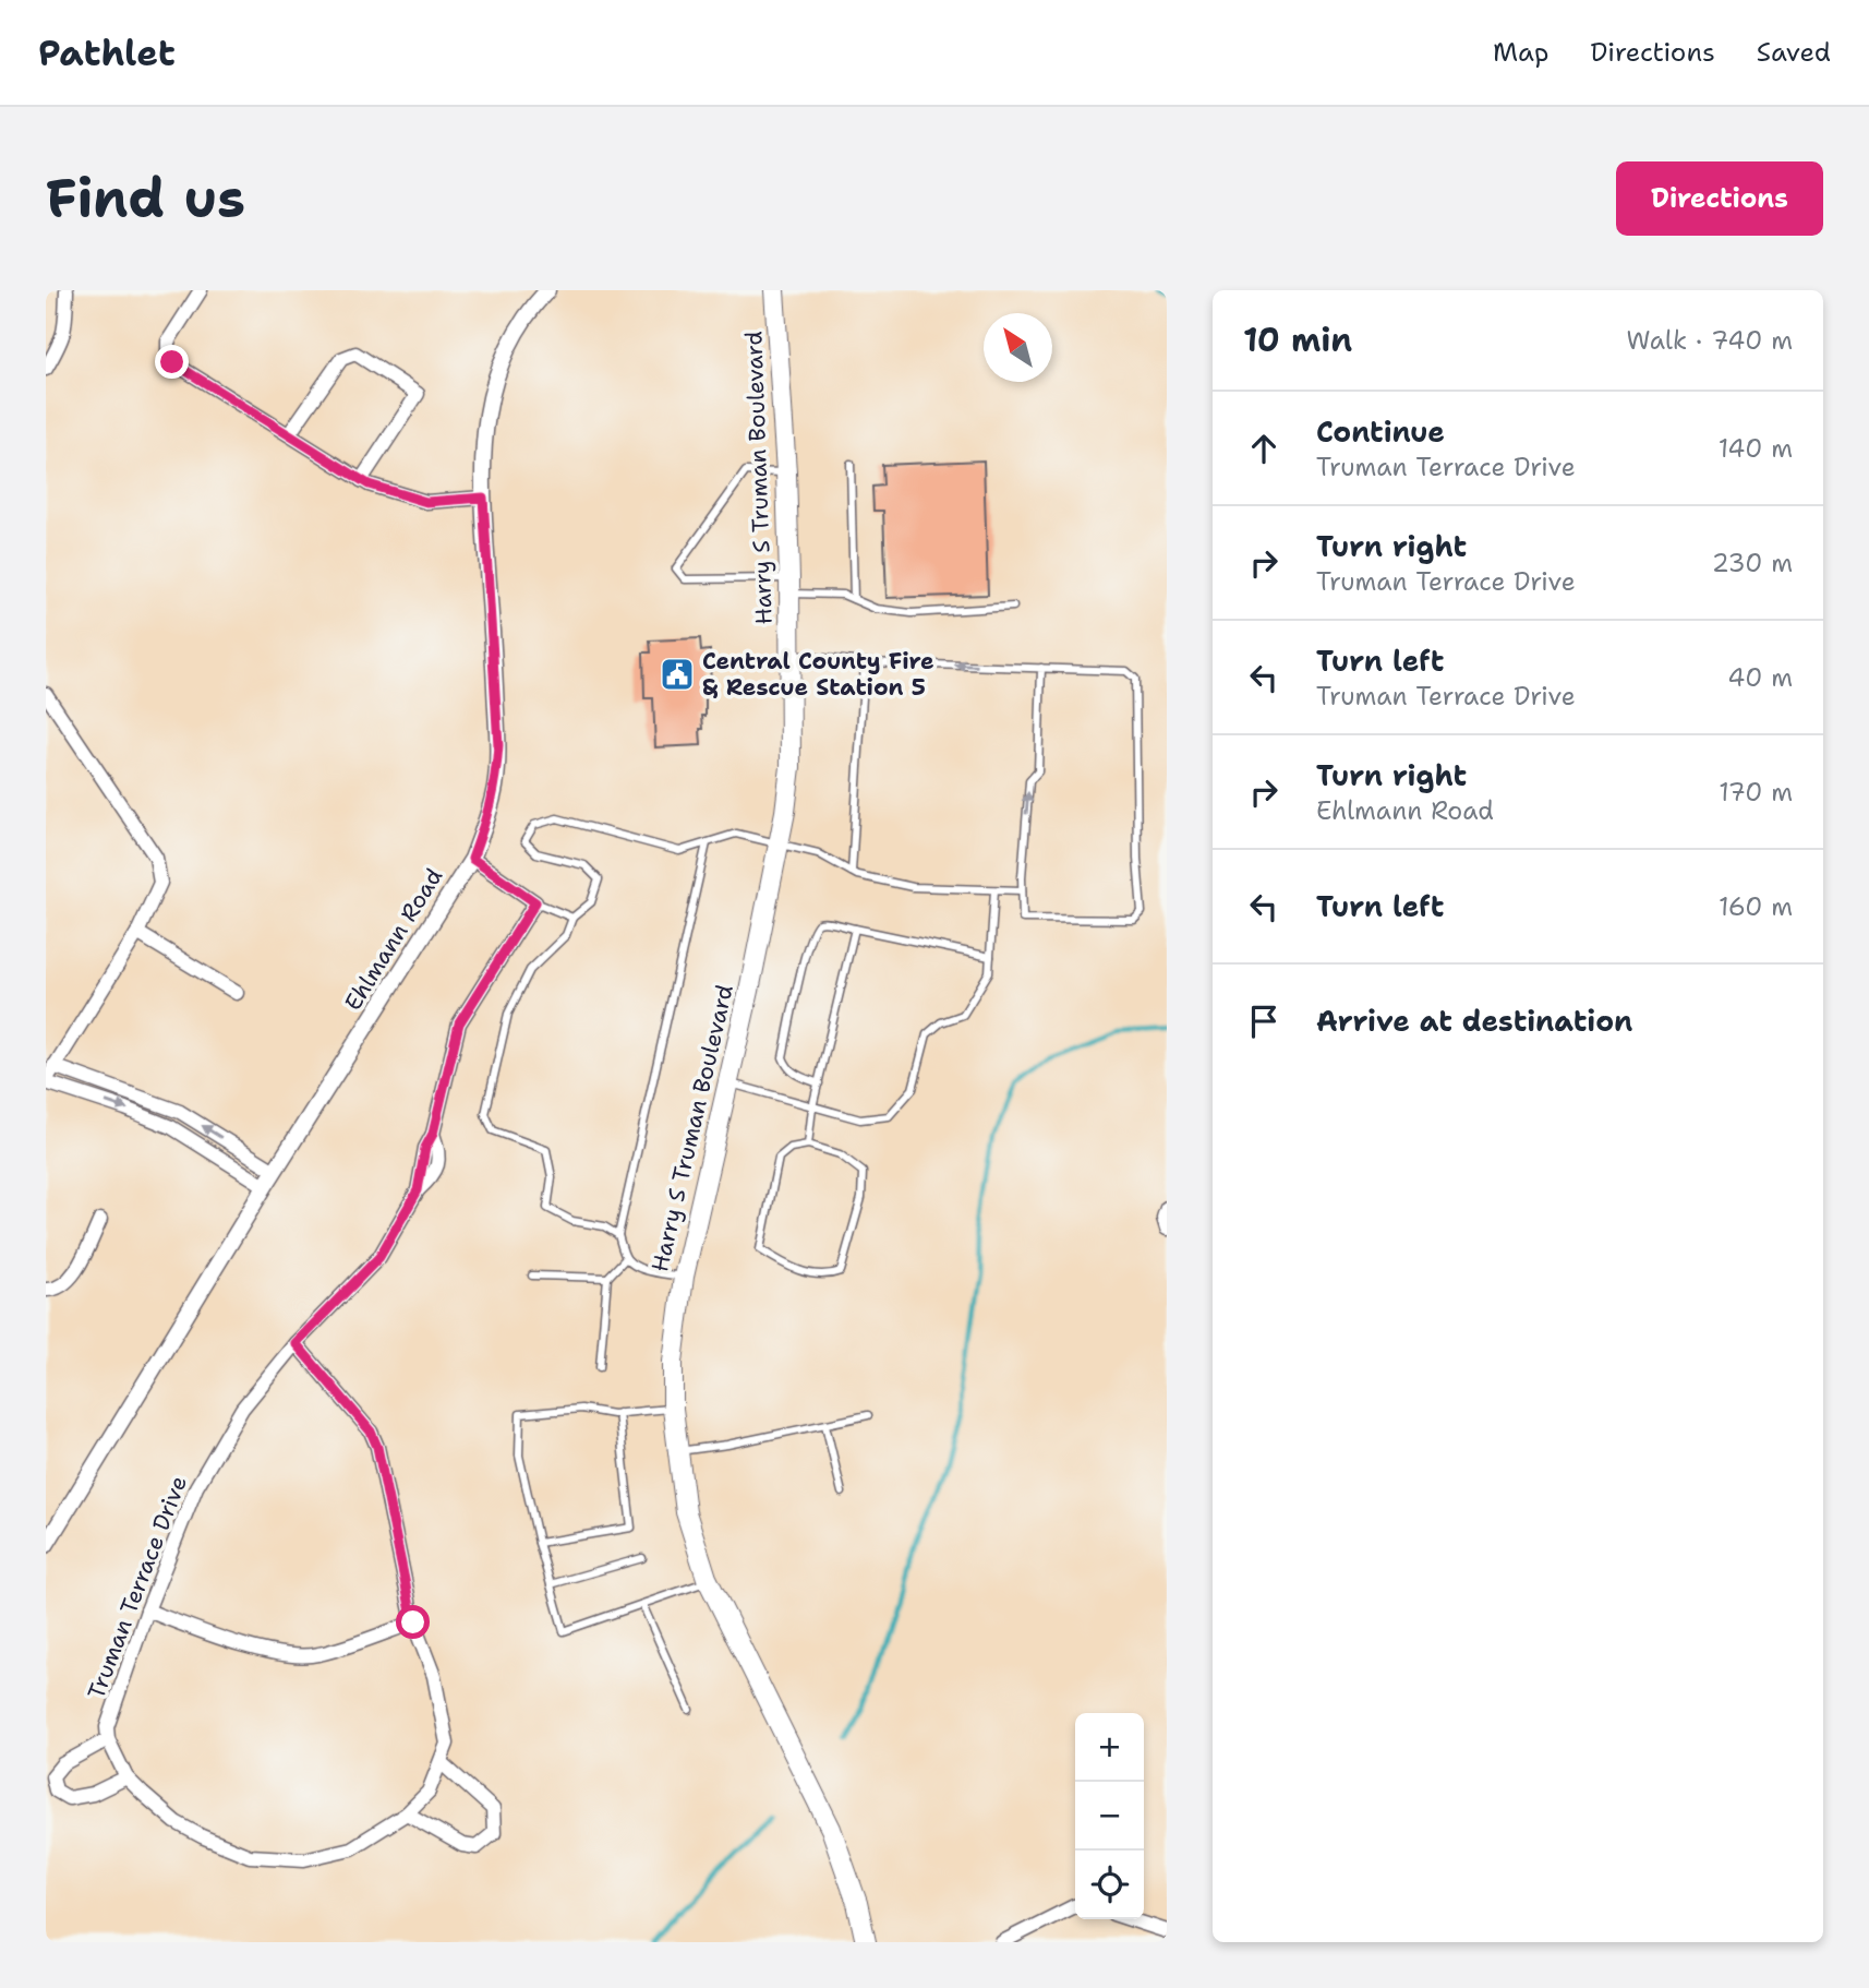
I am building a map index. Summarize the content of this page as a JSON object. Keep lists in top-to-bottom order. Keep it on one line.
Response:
{"streets":{"main road":["Harry S Truman Boulevard"],"street":["Ehlmann Road","Truman Terrace Drive"]},"places":{"public building":["Central County Fire & Rescue Station 5"]},"north":"top left","page":{"header":"Pathlet","nav":["Map","Directions","Saved"],"buttons":"Directions","title":"Find us","heading":["10 min","Walk · 740 m"],"list":[["Continue","Truman Terrace Drive","140 m"],["Turn right","Truman Terrace Drive","230 m"],["Turn left","Truman Terrace Drive","40 m"],["Turn right","Ehlmann Road","170 m"],["Turn left","160 m"],"Arrive at destination"],"map_buttons":["+","−"]}}
